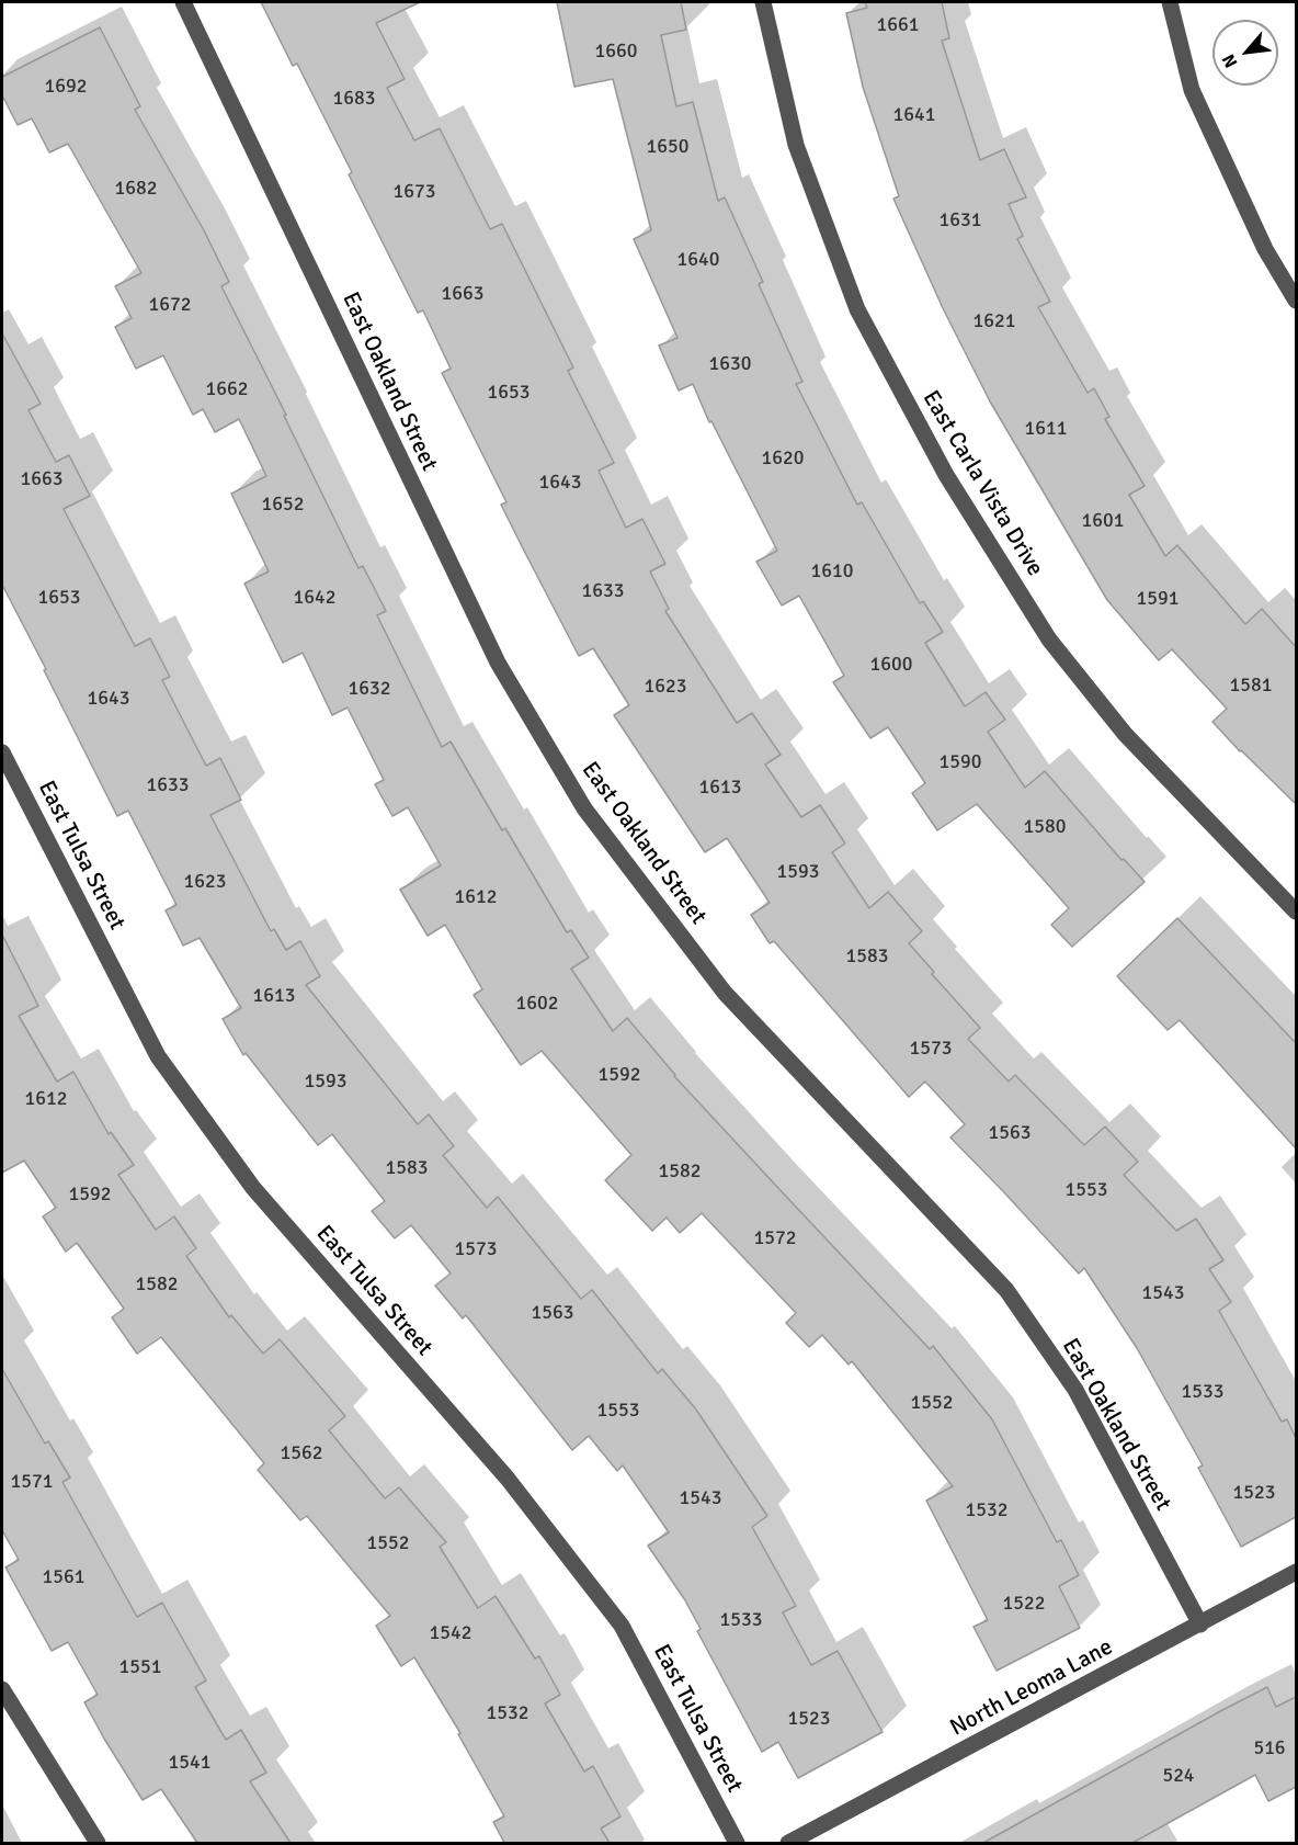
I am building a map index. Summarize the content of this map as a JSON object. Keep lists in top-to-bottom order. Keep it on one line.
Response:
{"streets":{"street":["East Oakland Street","East Carla Vista Drive","East Tulsa Street","North Leoma Lane"]},"crossings":[["East Oakland Street","North Leoma Lane"]],"house_numbers":["1661","1660","1692","1683","1641","1650","1682","1673","1631","1640","1663","1672","1621","1630","1662","1653","1611","1620","1663","1643","1652","1601","1610","1633","1653","1642","1591","1600","1581","1623","1632","1643","1590","1633","1613","1580","1593","1623","1612","1583","1613","1602","1573","1592","1593","1612","1563","1583","1582","1553","1592","1572","1573","1582","1543","1563","1533","1552","1553","1562","1571","1523","1543","1532","1552","1561","1522","1533","1542","1551","1532","1523","516","1541","524"],"north":"bottom left"}
